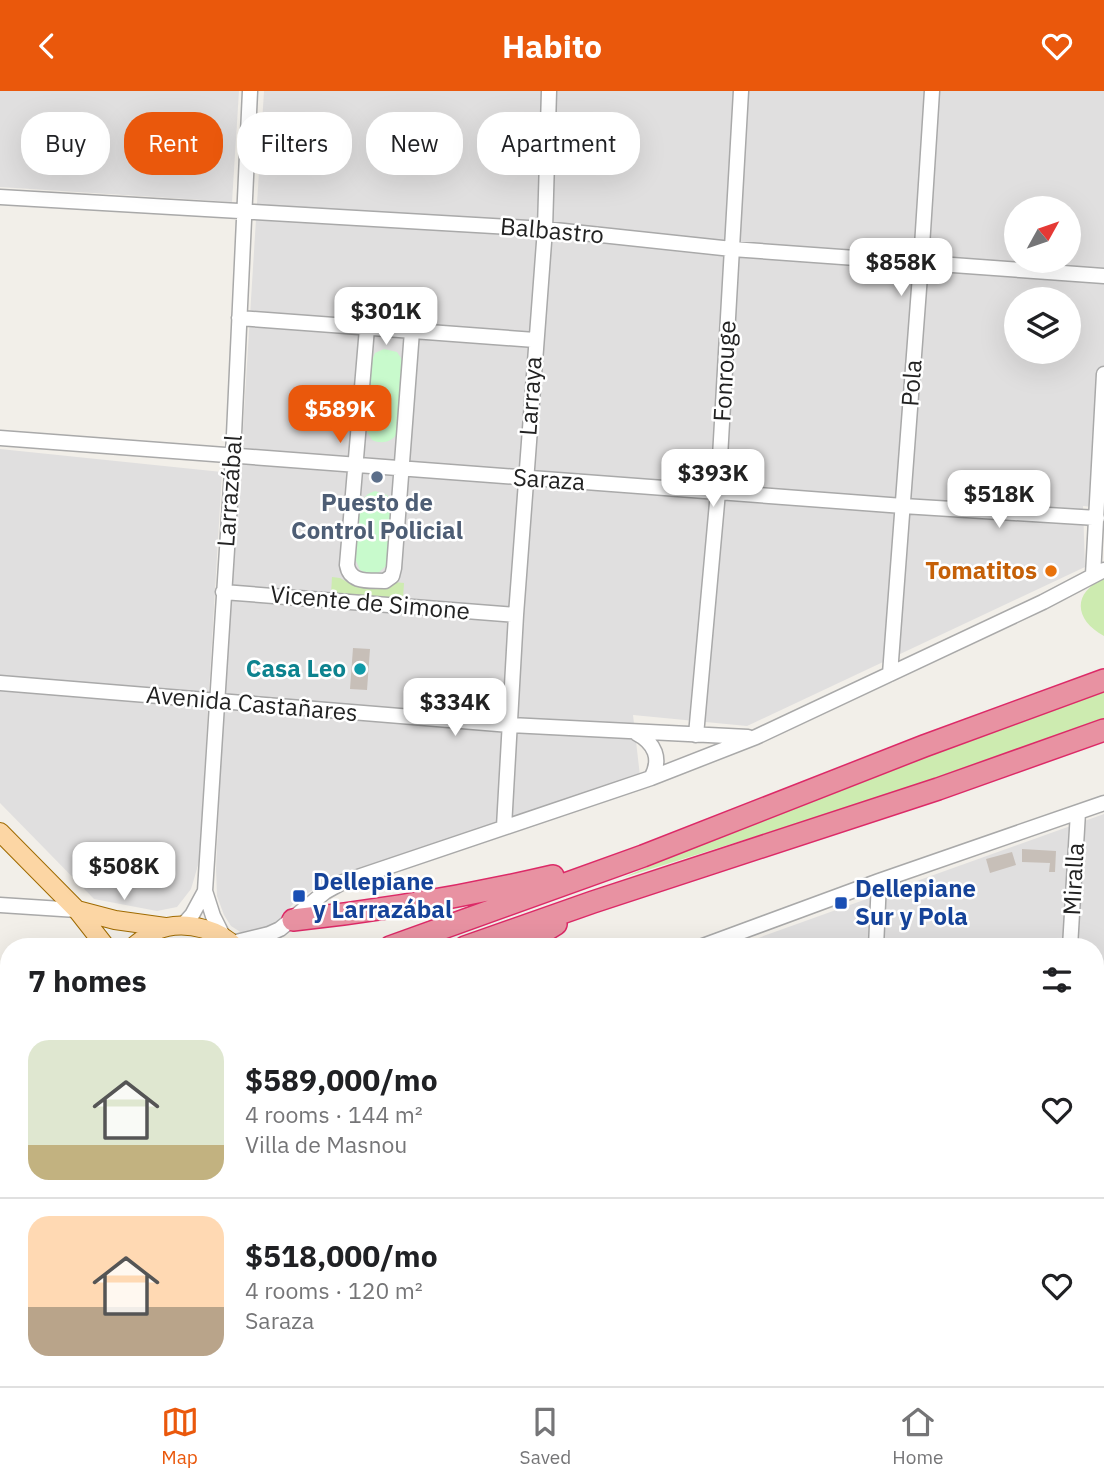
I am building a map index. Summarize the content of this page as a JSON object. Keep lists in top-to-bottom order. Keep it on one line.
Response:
{"streets":{"street":["Balbastro","Fonrouge","Pola","Larraya","Saraza","Larrazábal","Vicente de Simone","Avenida Castañares","Miralla"]},"crossings":[["Balbastro","Fonrouge"],["Balbastro","Pola"],["Balbastro","Larraya"],["Balbastro","Larrazábal"],["Fonrouge","Saraza"],["Fonrouge","Avenida Castañares"],["Pola","Saraza"],["Larraya","Saraza"],["Larraya","Vicente de Simone"],["Larraya","Avenida Castañares"],["Saraza","Larrazábal"],["Saraza","Vicente de Simone"],["Larrazábal","Vicente de Simone"],["Larrazábal","Avenida Castañares"]],"places":{"other":["Puesto de Control Policial","Tomatitos","Casa Leo"],"transit":["Dellepiane y Larrazábal","Dellepiane Sur y Pola"]},"north":"top right","page":{"header":"Habito","chip":["Buy","Rent","Filters","New","Apartment"],"price":["$858K","$301K","$589K","$393K","$518K","$334K","$508K"],"heading":"7 homes","list":[{"name":"$589,000/mo","note":"4 rooms · 144 m² · Villa de Masnou"},{"name":"$518,000/mo","note":"4 rooms · 120 m² · Saraza"}],"tabs":["Map","Saved","Home"]}}
